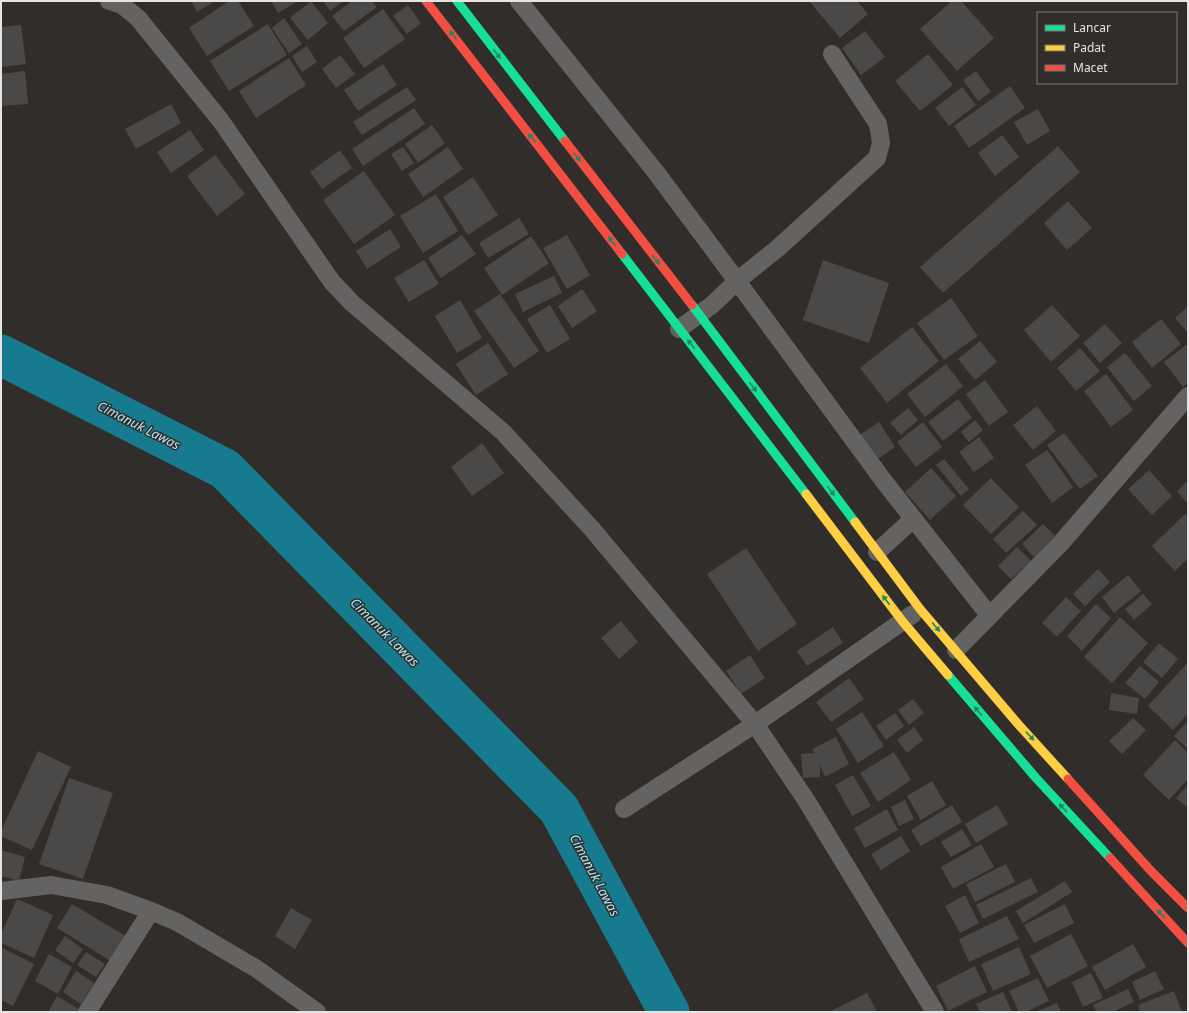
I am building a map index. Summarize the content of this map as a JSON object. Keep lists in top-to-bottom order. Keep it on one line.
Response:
{"water":["Cimanuk Lawas"],"legend":["Lancar","Padat","Macet"]}
